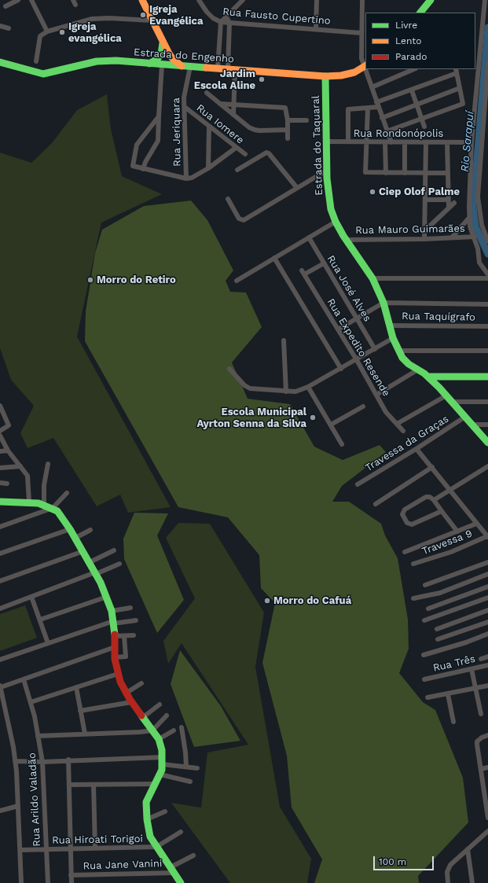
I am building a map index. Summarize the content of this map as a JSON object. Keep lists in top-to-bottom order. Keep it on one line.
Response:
{"streets":{"street":["Rua Fausto Cupertino","Estrada do Engenho","Rua Iomere","Rua Jeriquara","Rua Rondonópolis","Estrada do Taquaral","Rua Mauro Guimarães","Rua José Alves","Rua Taquígrafo","Rua Expedito Resende","Travessa da Graças","Travessa 9","Rua Três","Rua Arildo Valadão","Rua Hiroati Torigoi","Rua Jane Vanini"]},"crossings":[["Estrada do Engenho","Rua Jeriquara"],["Estrada do Engenho","Estrada do Taquaral"],["Rua Iomere","Rua Jeriquara"],["Rua Rondonópolis","Estrada do Taquaral"],["Estrada do Taquaral","Rua Mauro Guimarães"],["Estrada do Taquaral","Rua Taquígrafo"],["Estrada do Taquaral","Travessa da Graças"],["Rua José Alves","Rua Expedito Resende"],["Rua Arildo Valadão","Rua Hiroati Torigoi"]],"water":["Rio Sarapuí"],"places":["Igreja Evangélica","Igreja evangélica","Jardim Escola Aline","Ciep Olof Palme","Morro do Retiro","Escola Municipal Ayrton Senna da Silva","Morro do Cafuá"],"legend":["Livre","Lento","Parado"],"scale_bar":"100 m"}
